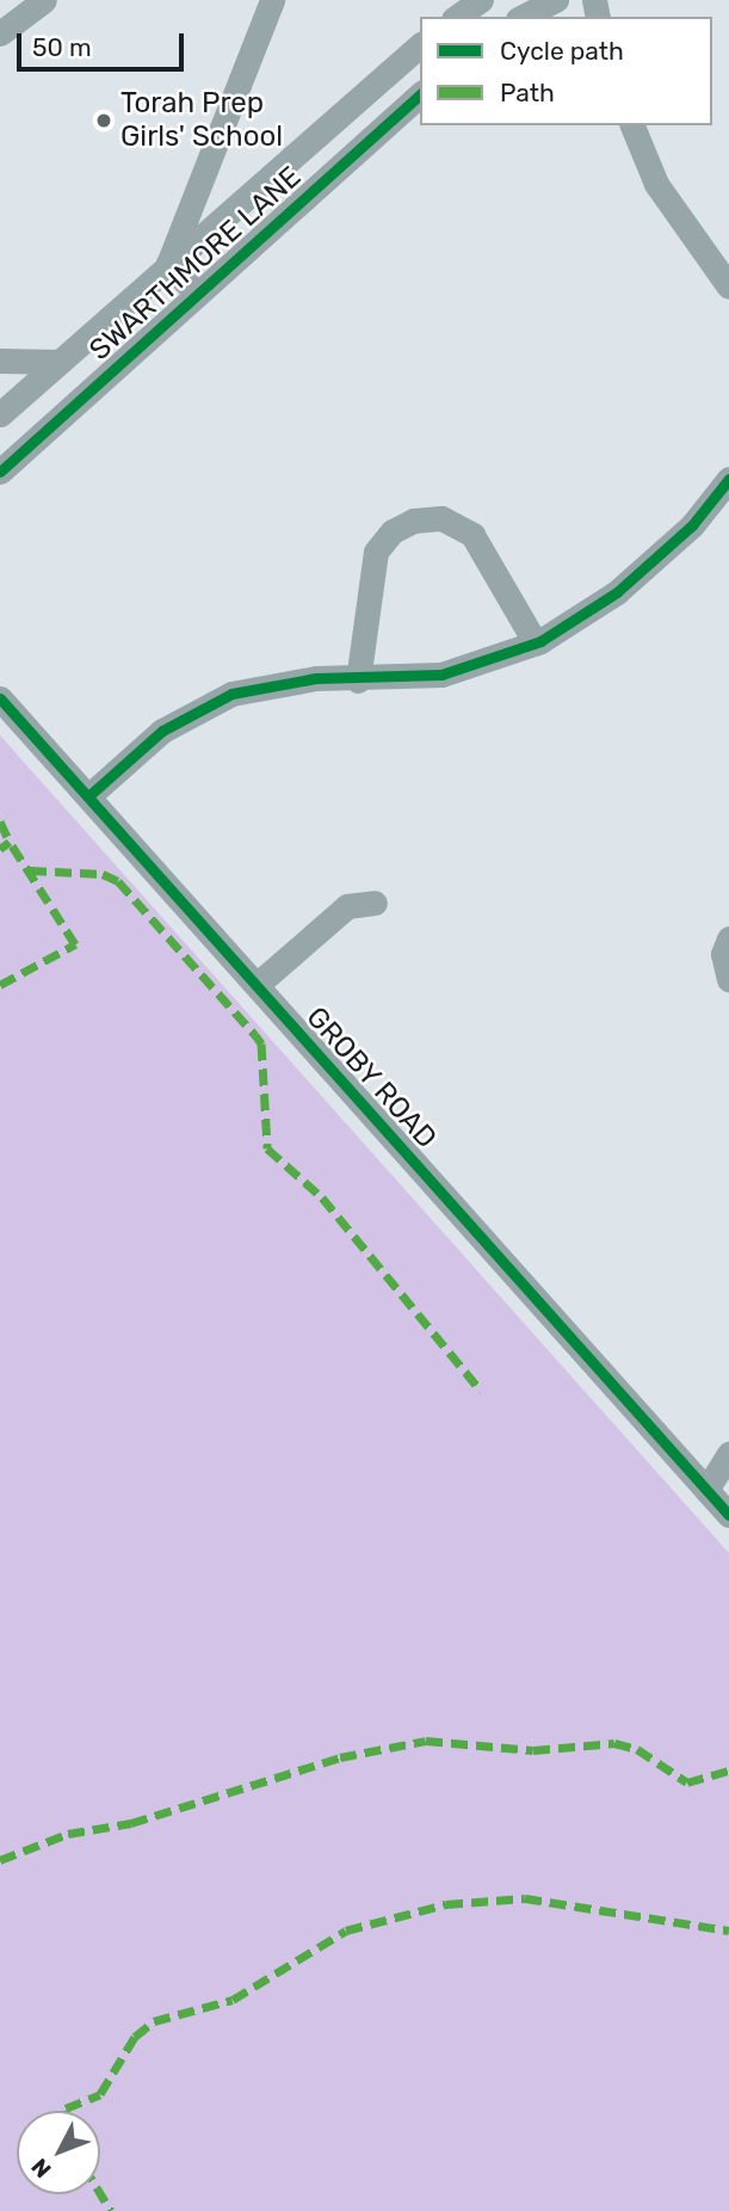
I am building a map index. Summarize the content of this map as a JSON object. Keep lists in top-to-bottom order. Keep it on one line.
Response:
{"streets":{"street":["SWARTHMORE LANE","GROBY ROAD"]},"places":["Torah Prep Girls' School"],"legend":["Cycle path","Path"],"scale_bar":"50 m","north":"bottom left"}
